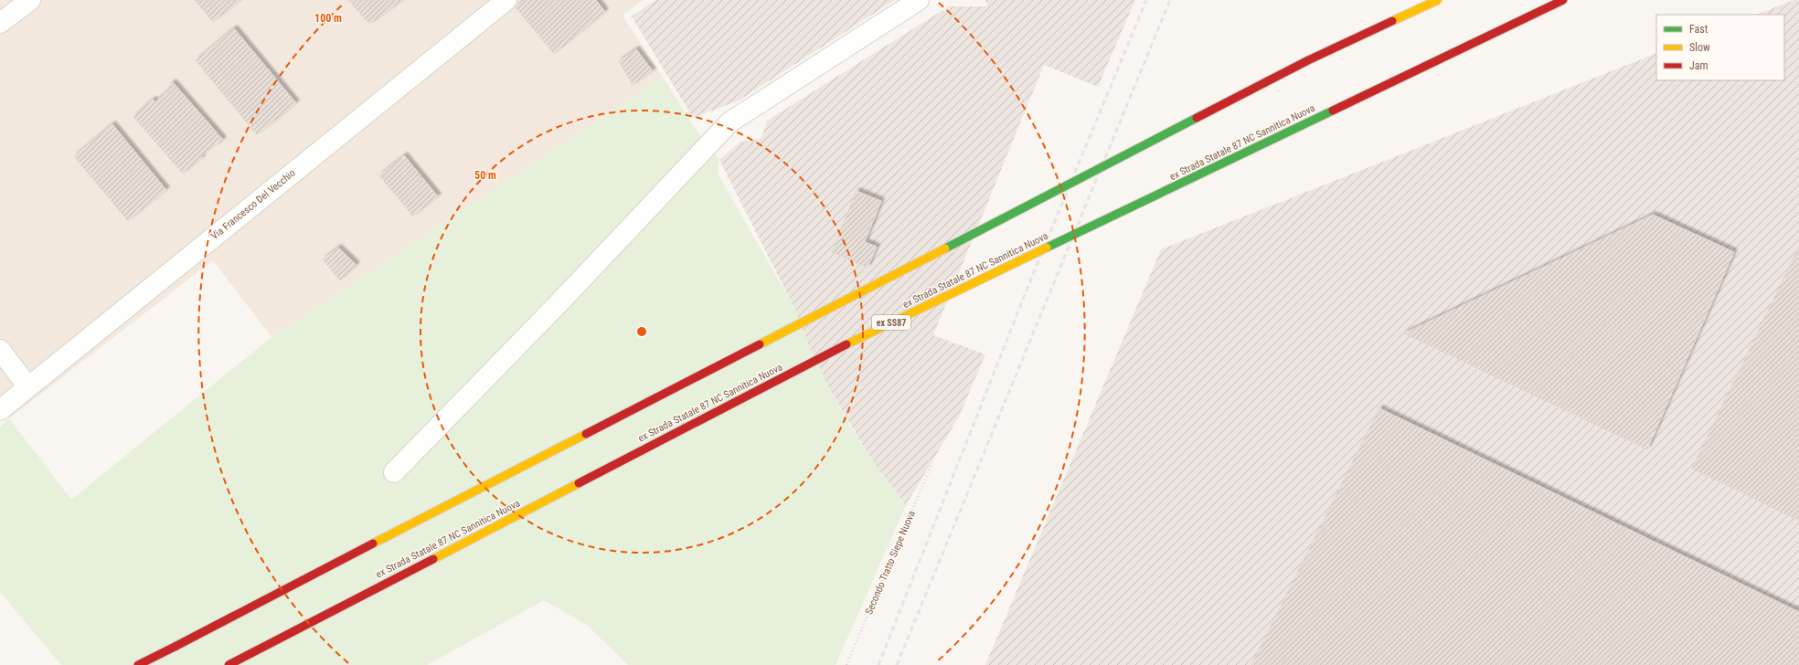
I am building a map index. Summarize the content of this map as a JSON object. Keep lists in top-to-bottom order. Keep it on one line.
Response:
{"streets":{"highway":["ex Strada Statale 87 NC Sannitica Nuova","ex SS87"],"street":["Via Francesco Del Vecchio"],"path":["Secondo Tratto Siepe Nuova"]},"legend":["Fast","Slow","Jam"],"rings":["100 m","50 m"]}
